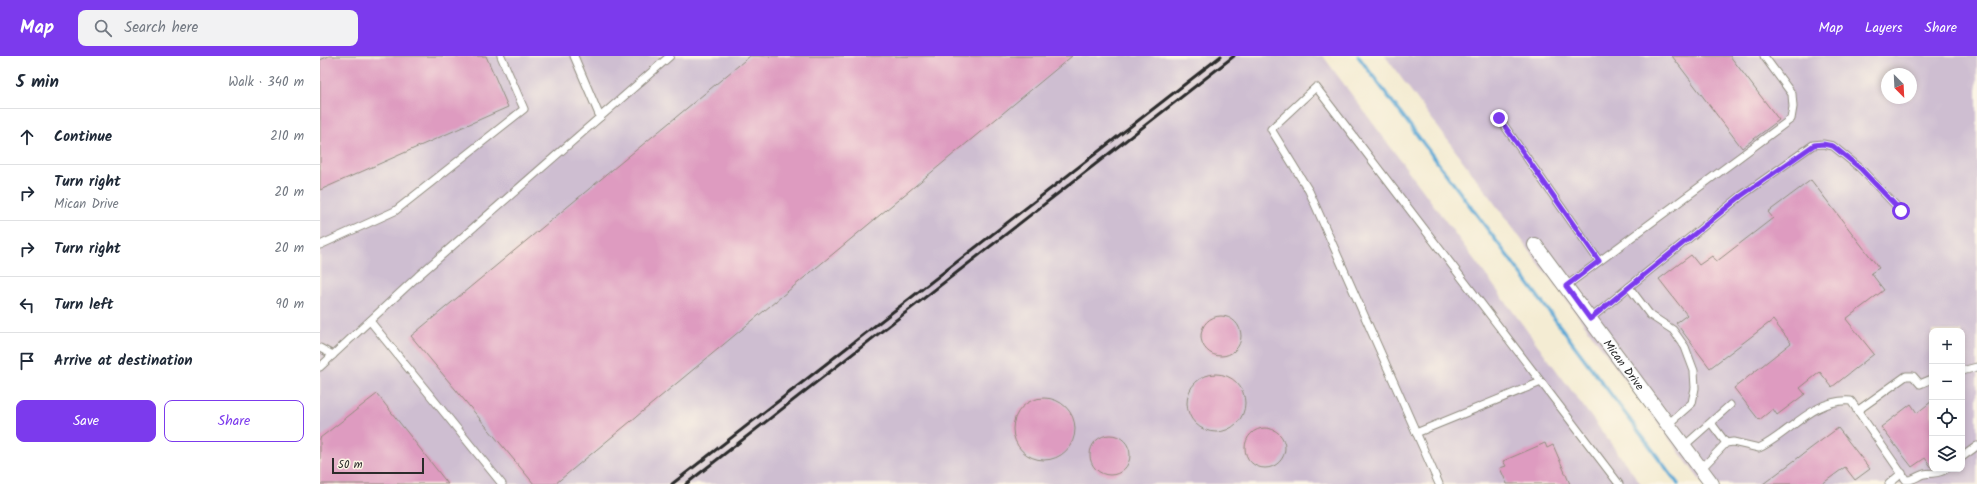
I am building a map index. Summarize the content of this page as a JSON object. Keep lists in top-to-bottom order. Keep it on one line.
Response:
{"streets":{"street":["Mican Drive"]},"scale_bar":"50 m","north":"bottom right","page":{"header":"Map","search":"Search here","nav":["Map","Layers","Share"],"heading":["5 min","Walk · 340 m"],"list":[["Continue","210 m"],["Turn right","Mican Drive","20 m"],["Turn right","20 m"],["Turn left","90 m"],"Arrive at destination"],"map_buttons":["+","−"],"buttons":["Save","Share"],"scale":"50 m"}}
